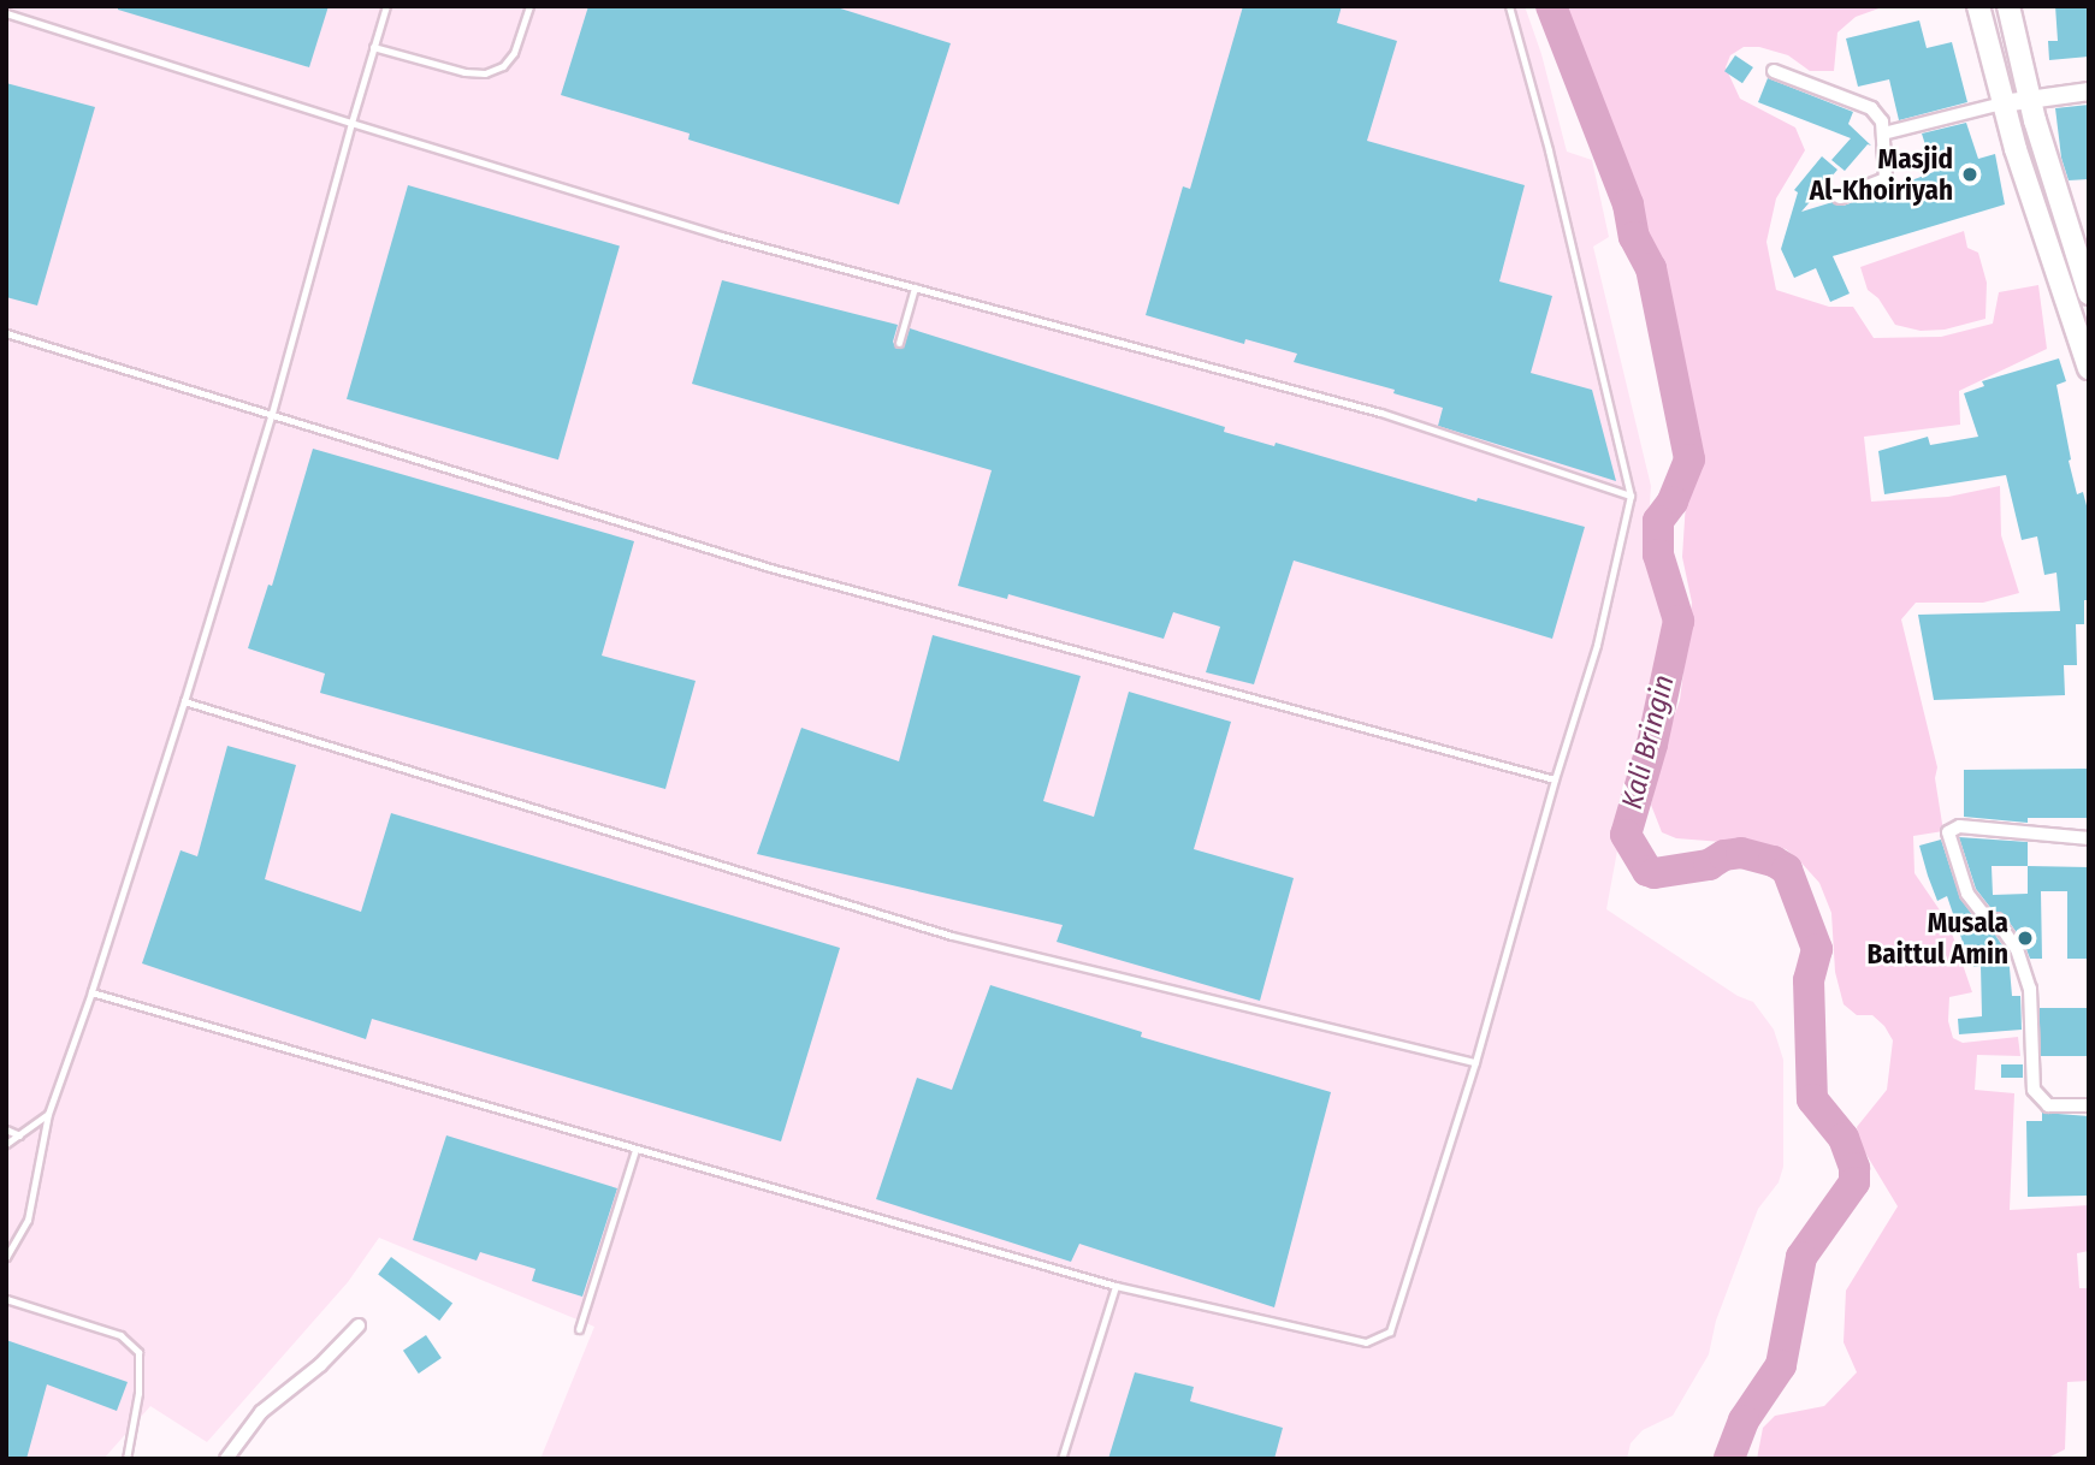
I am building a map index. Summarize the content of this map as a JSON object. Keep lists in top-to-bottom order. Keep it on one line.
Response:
{"water":["Kali Bringin"],"places":["Masjid Al-Khoiriyah","Musala Baittul Amin"]}
